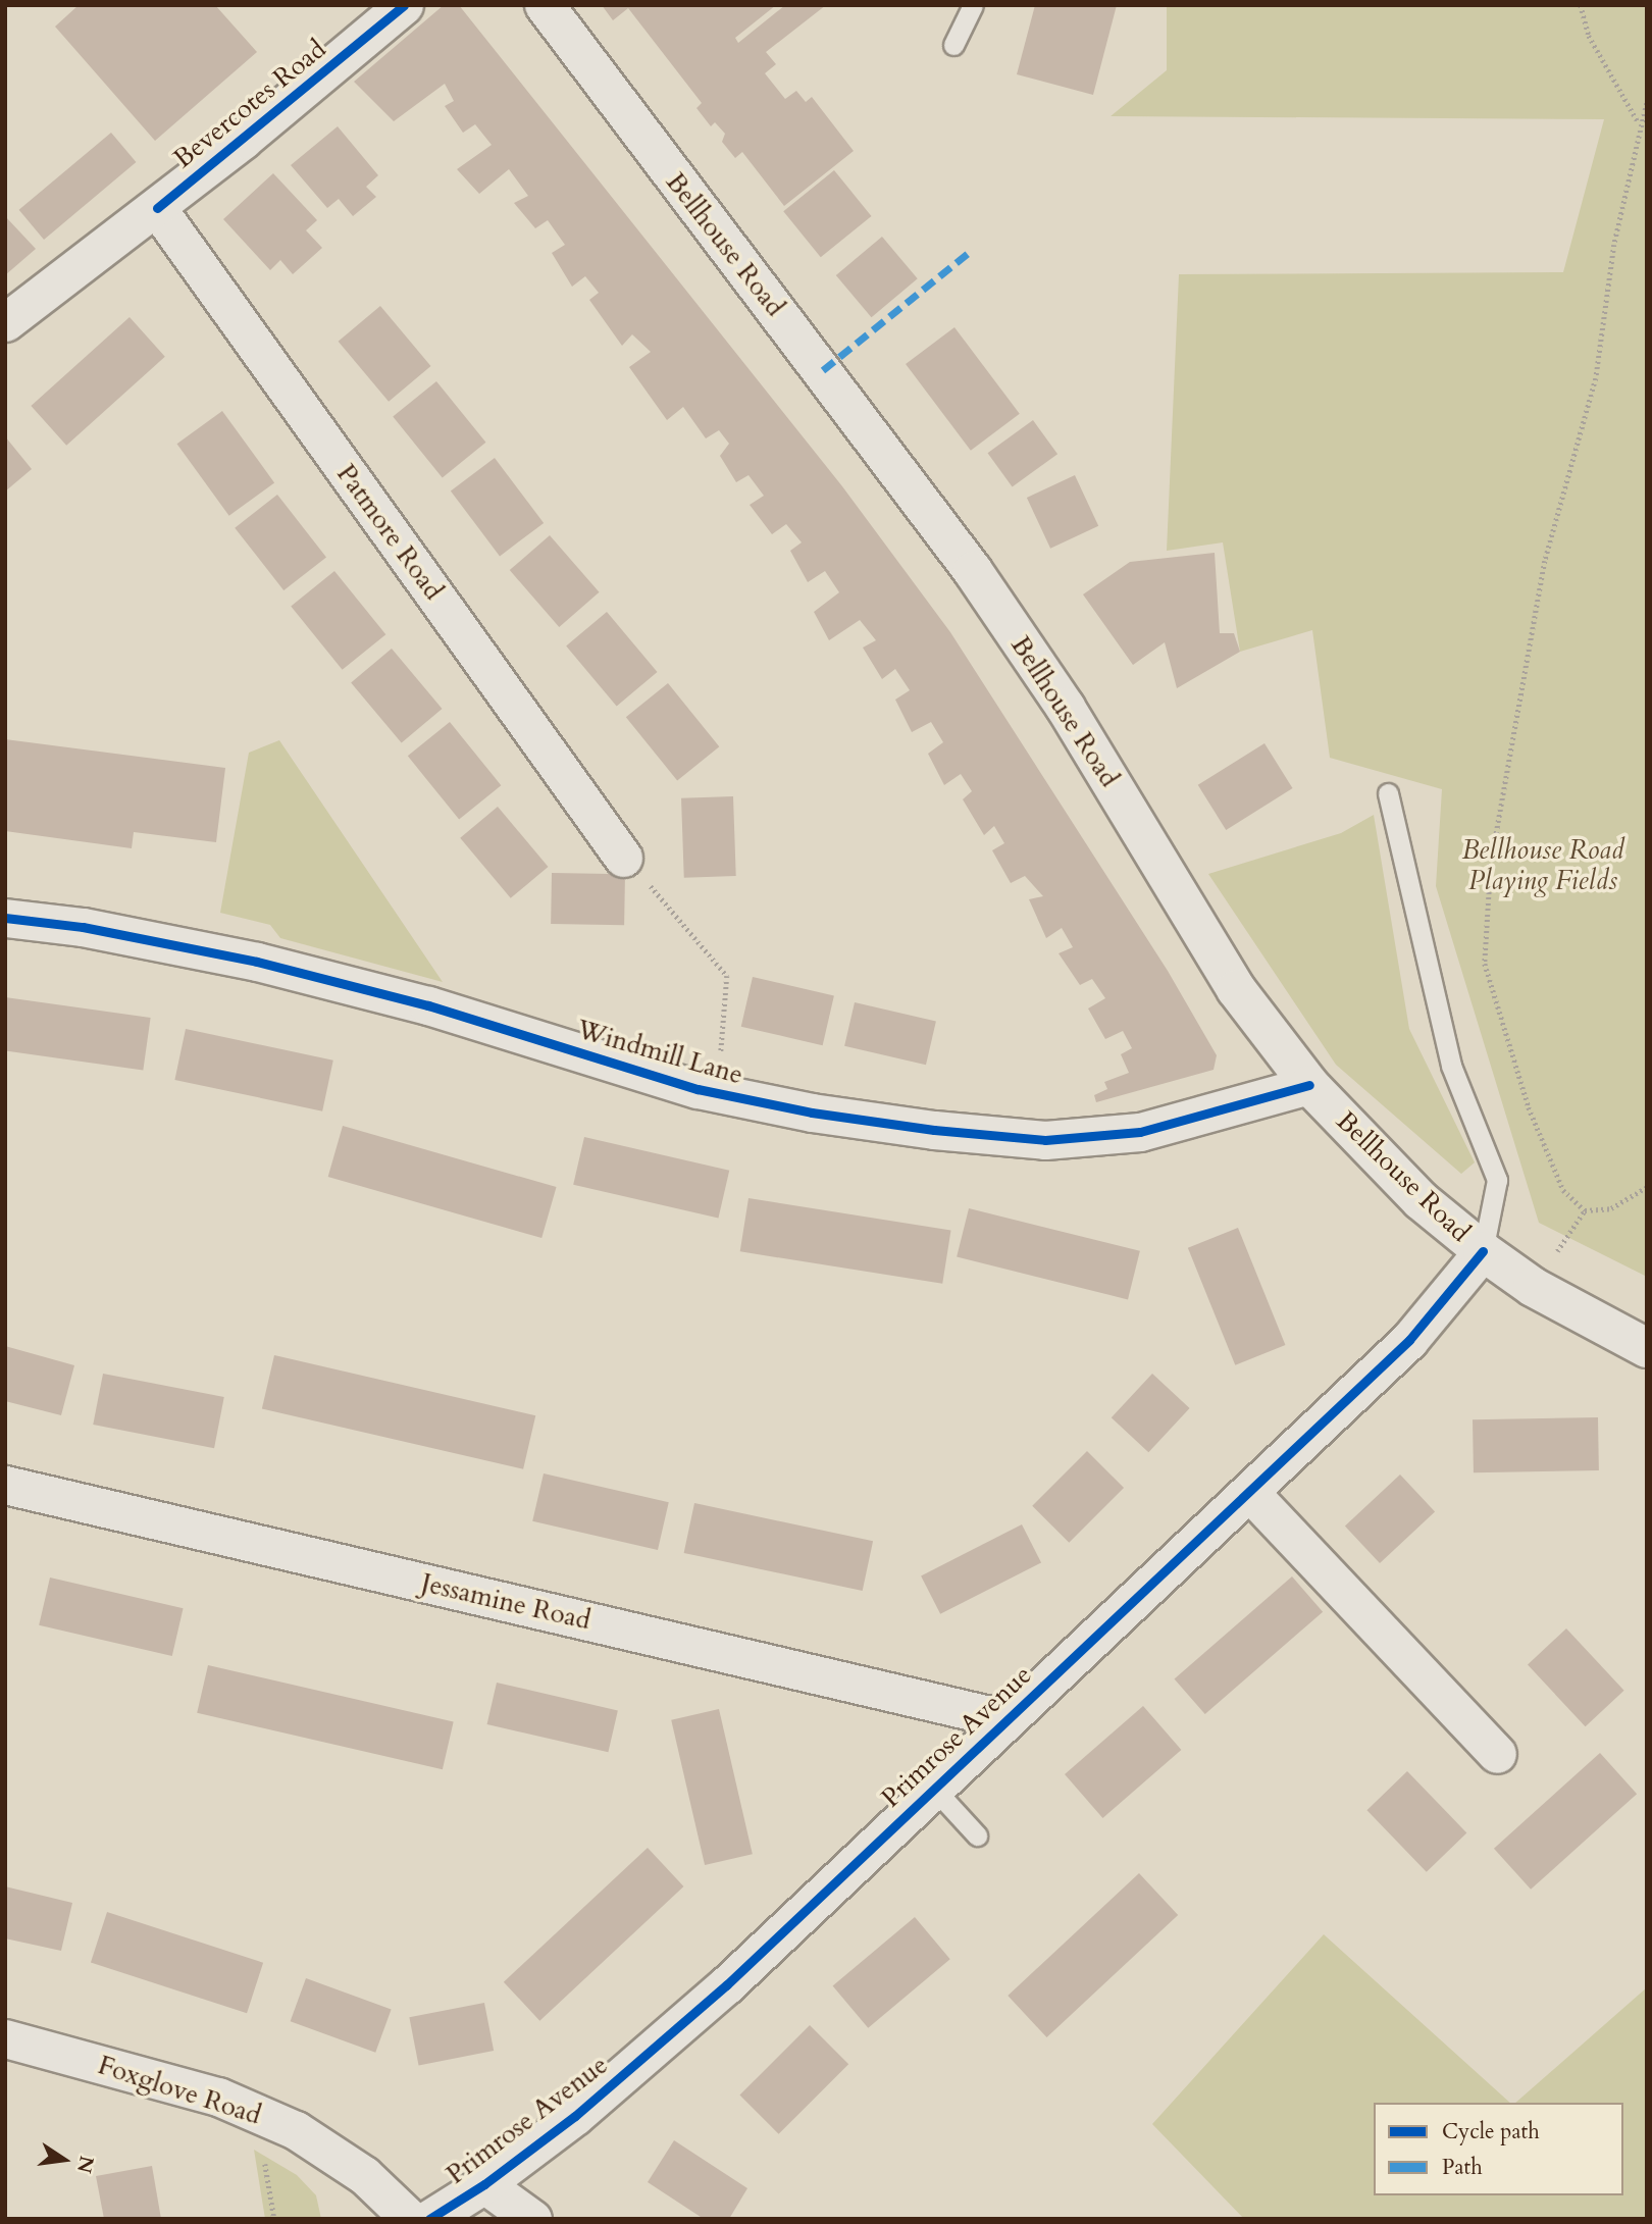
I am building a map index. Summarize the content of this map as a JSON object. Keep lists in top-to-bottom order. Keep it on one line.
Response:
{"streets":{"main road":["Bellhouse Road"],"street":["Bevercotes Road","Patmore Road","Windmill Lane","Jessamine Road","Primrose Avenue","Foxglove Road"]},"crossings":[["Bevercotes Road","Patmore Road"],["Bellhouse Road","Windmill Lane"],["Bellhouse Road","Primrose Avenue"],["Jessamine Road","Primrose Avenue"]],"parks":["Bellhouse Road Playing Fields"],"legend":["Cycle path","Path"],"north":"right"}
